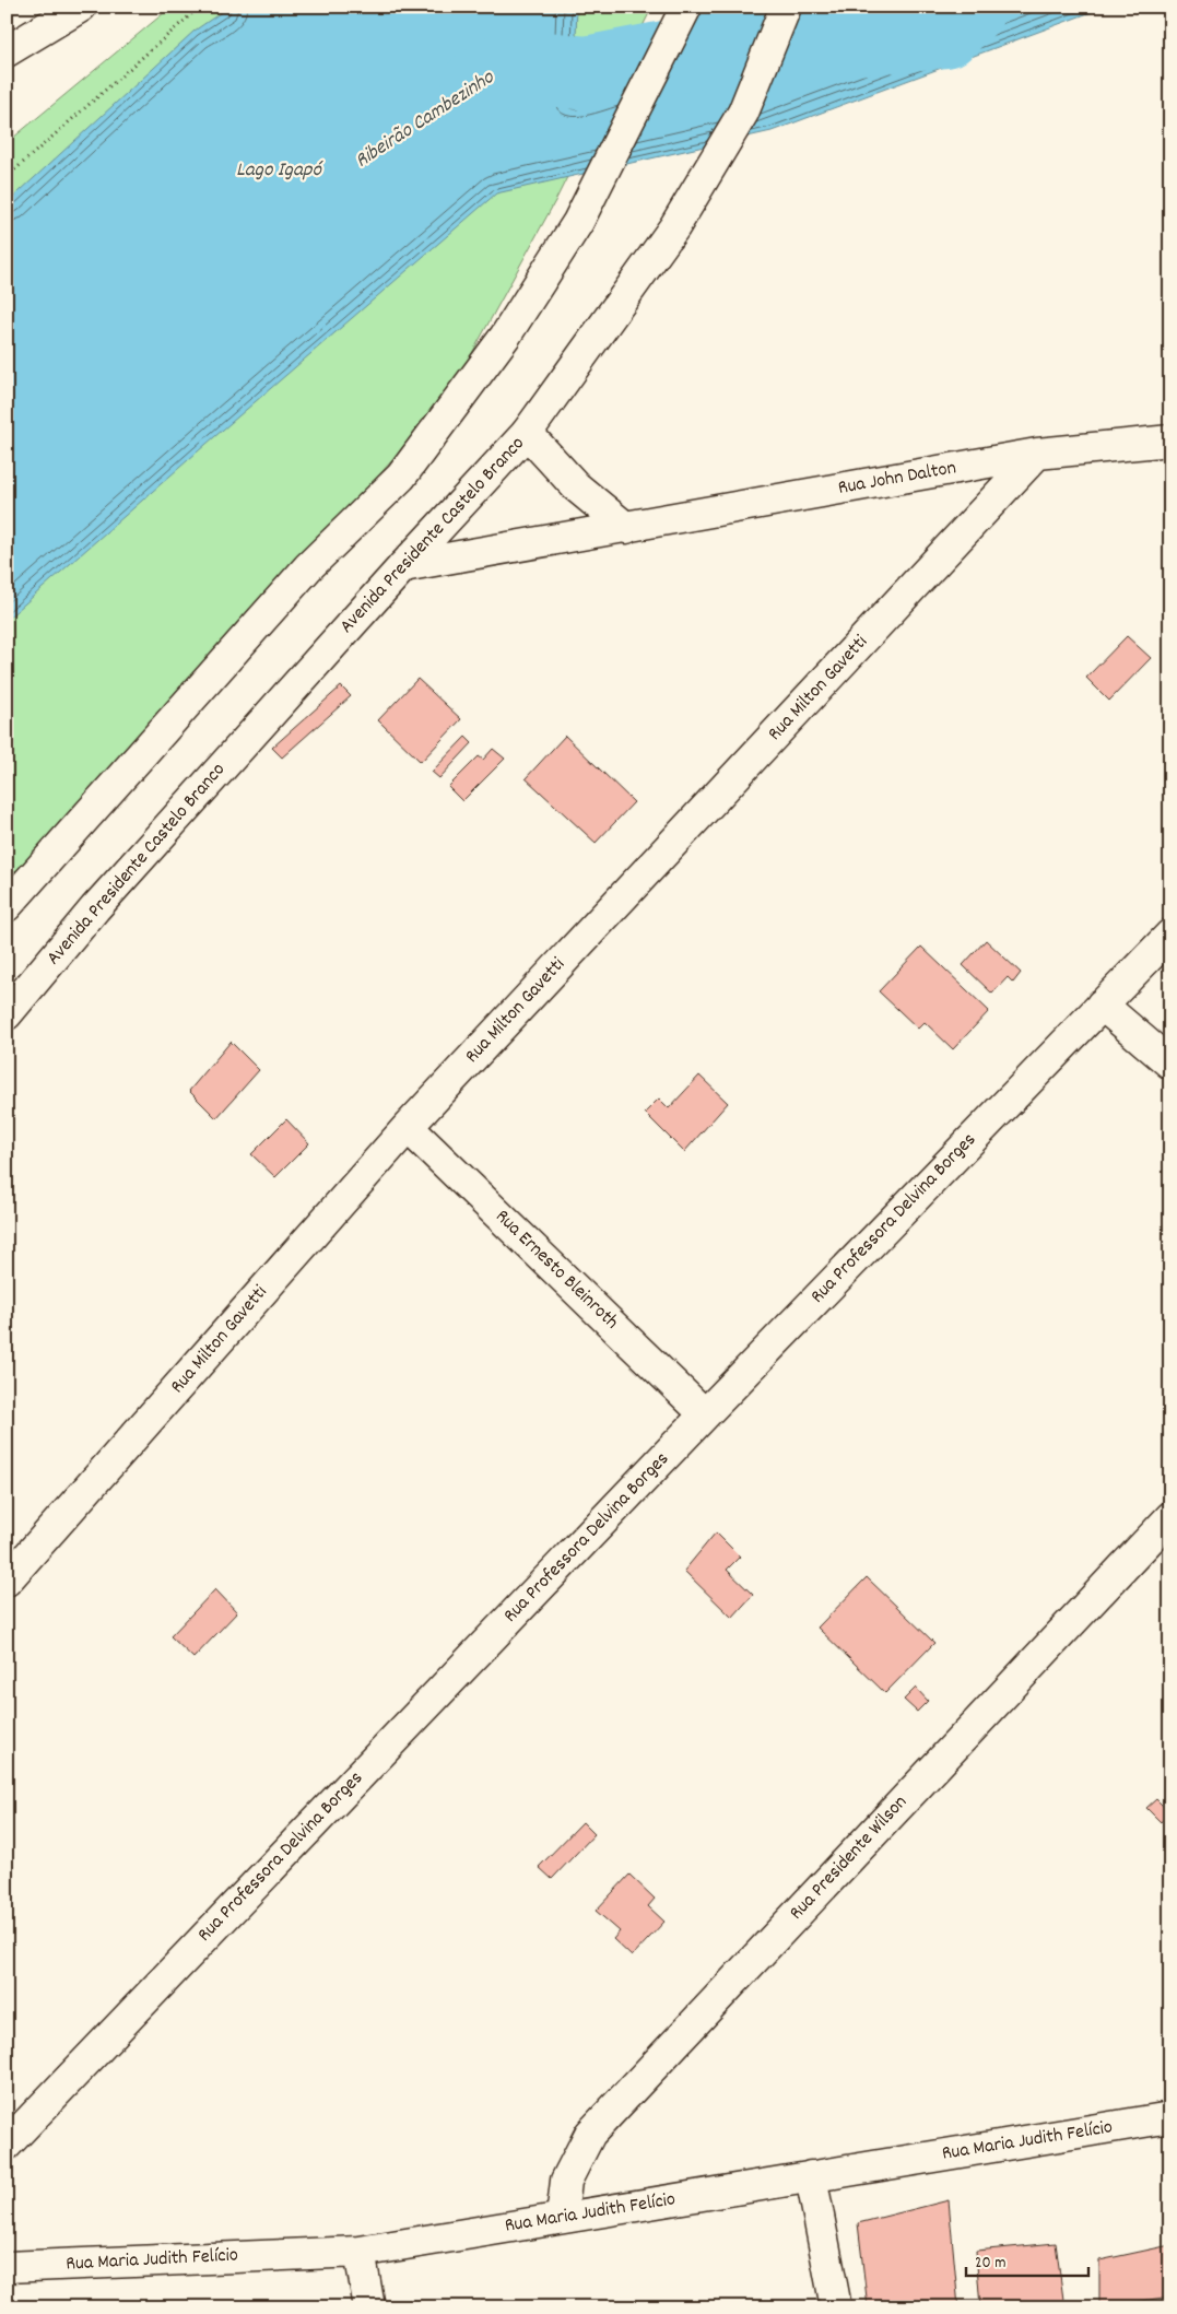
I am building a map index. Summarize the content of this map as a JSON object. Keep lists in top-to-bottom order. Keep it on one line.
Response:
{"streets":{"street":["Rua John Dalton","Avenida Presidente Castelo Branco","Rua Milton Gavetti","Rua Professora Delvina Borges","Rua Ernesto Bleinroth","Rua Presidente Wilson","Rua Maria Judith Felício"]},"crossings":[["Rua John Dalton","Avenida Presidente Castelo Branco"],["Rua John Dalton","Rua Milton Gavetti"],["Rua Milton Gavetti","Rua Ernesto Bleinroth"],["Rua Professora Delvina Borges","Rua Ernesto Bleinroth"],["Rua Presidente Wilson","Rua Maria Judith Felício"]],"water":["Ribeirão Cambezinho","Lago Igapó"],"scale_bar":"20 m"}
